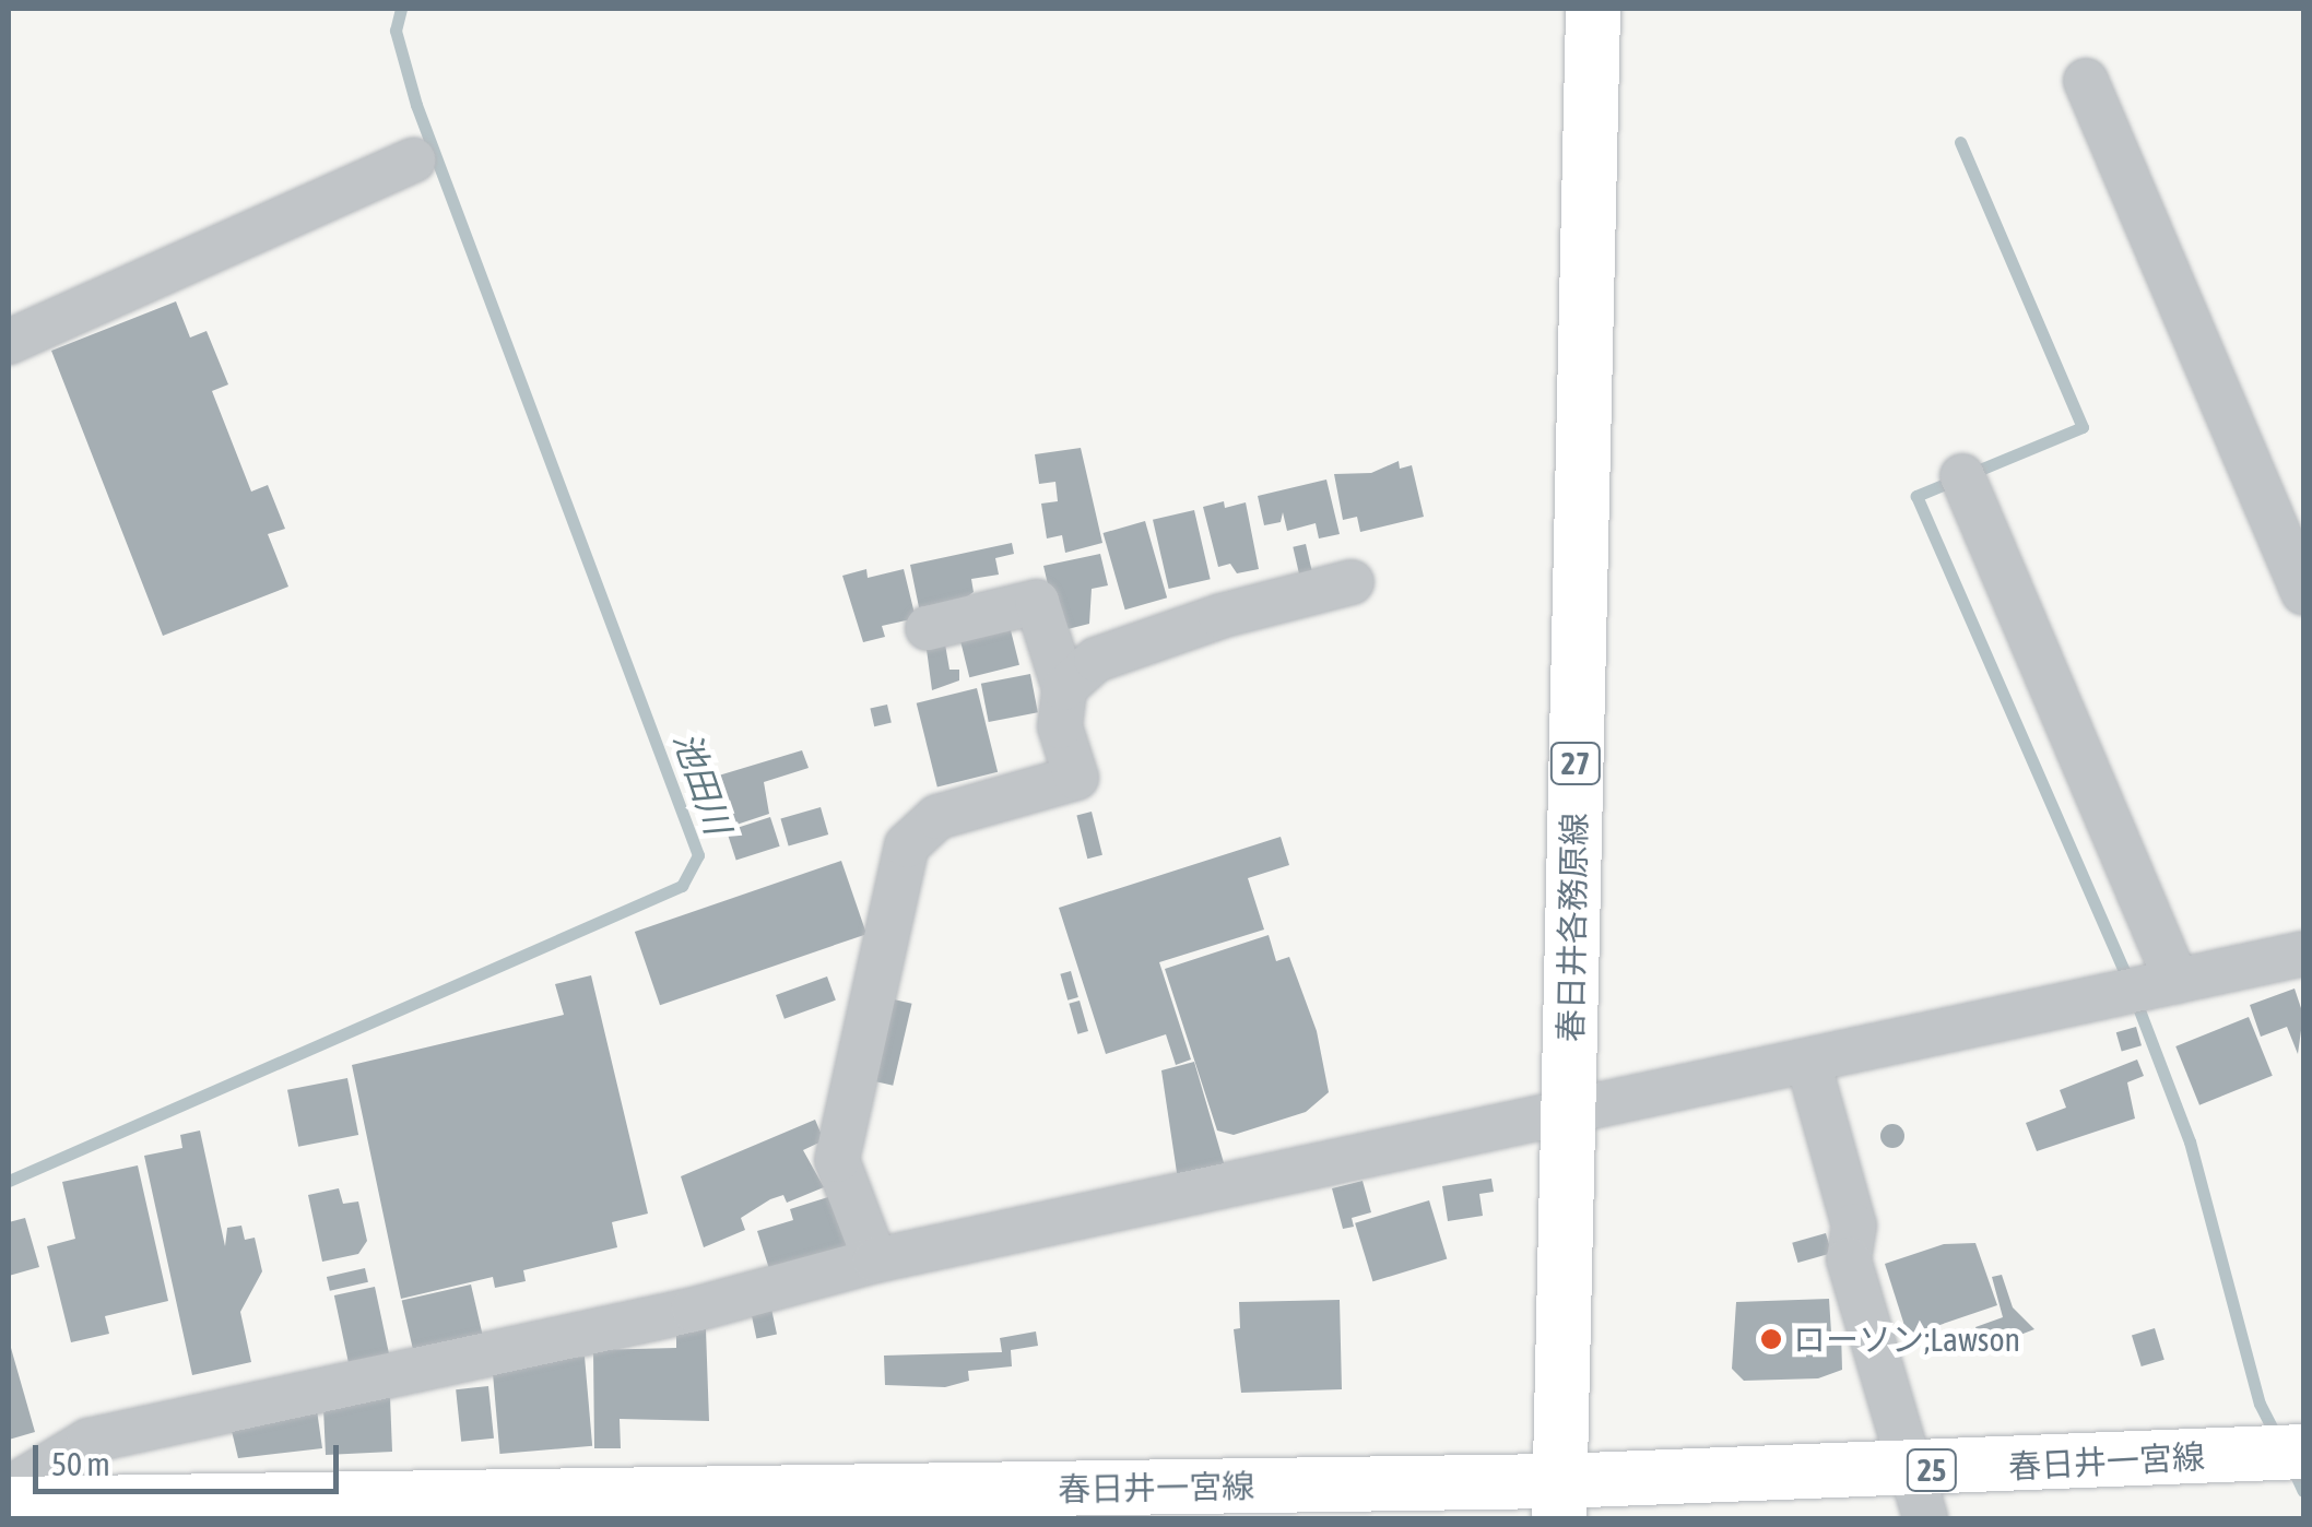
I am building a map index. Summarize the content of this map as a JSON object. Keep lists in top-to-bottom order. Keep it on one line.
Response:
{"streets":{"main road":["27","春日井各務原線","春日井一宮線","25"]},"crossings":[["春日井各務原線","春日井一宮線"]],"water":["池田川"],"places":["ローソン;Lawson"],"scale_bar":"50 m"}
